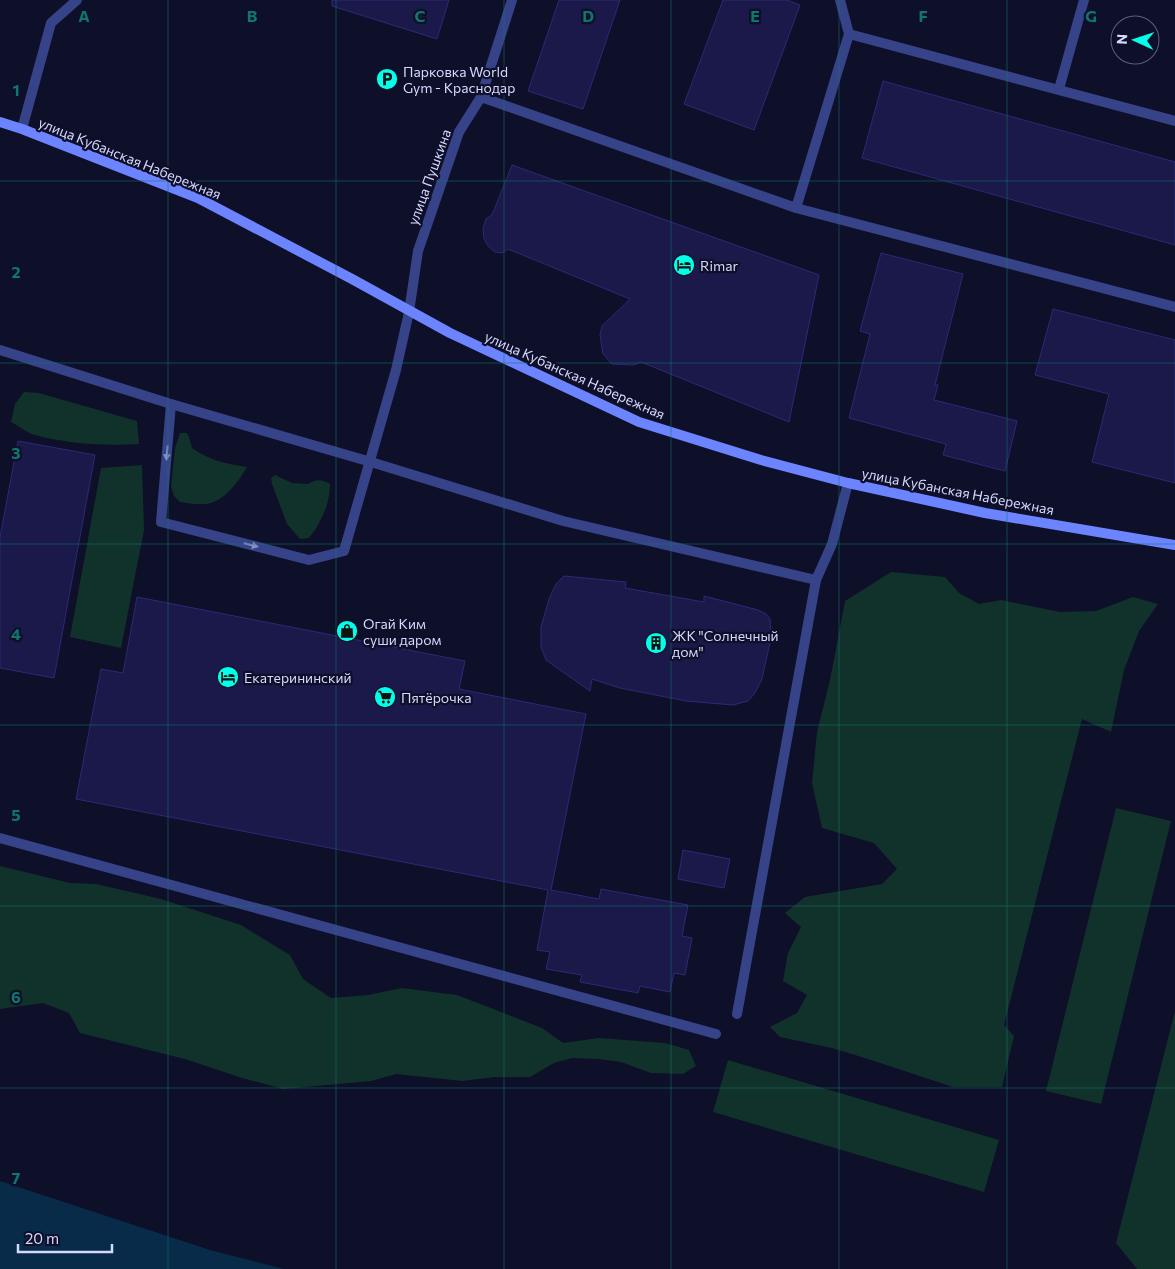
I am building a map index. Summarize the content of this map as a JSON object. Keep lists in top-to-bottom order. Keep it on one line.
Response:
{"streets":{"main road":["улица Кубанская Набережная"],"street":["улица Пушкина"]},"crossings":[["улица Кубанская Набережная","улица Пушкина"]],"places":{"parking":["Парковка World Gym - Краснодар"],"hotel":["Rimar","Екатерининский"],"shop":["Огай Ким суши даром"],"building":["ЖК \"Солнечный дом\""],"supermarket":["Пятёрочка"]},"scale_bar":"20 m","north":"left","grid":{"columns":["A","B","C","D","E","F","G"],"rows":["1","2","3","4","5","6","7"]}}
